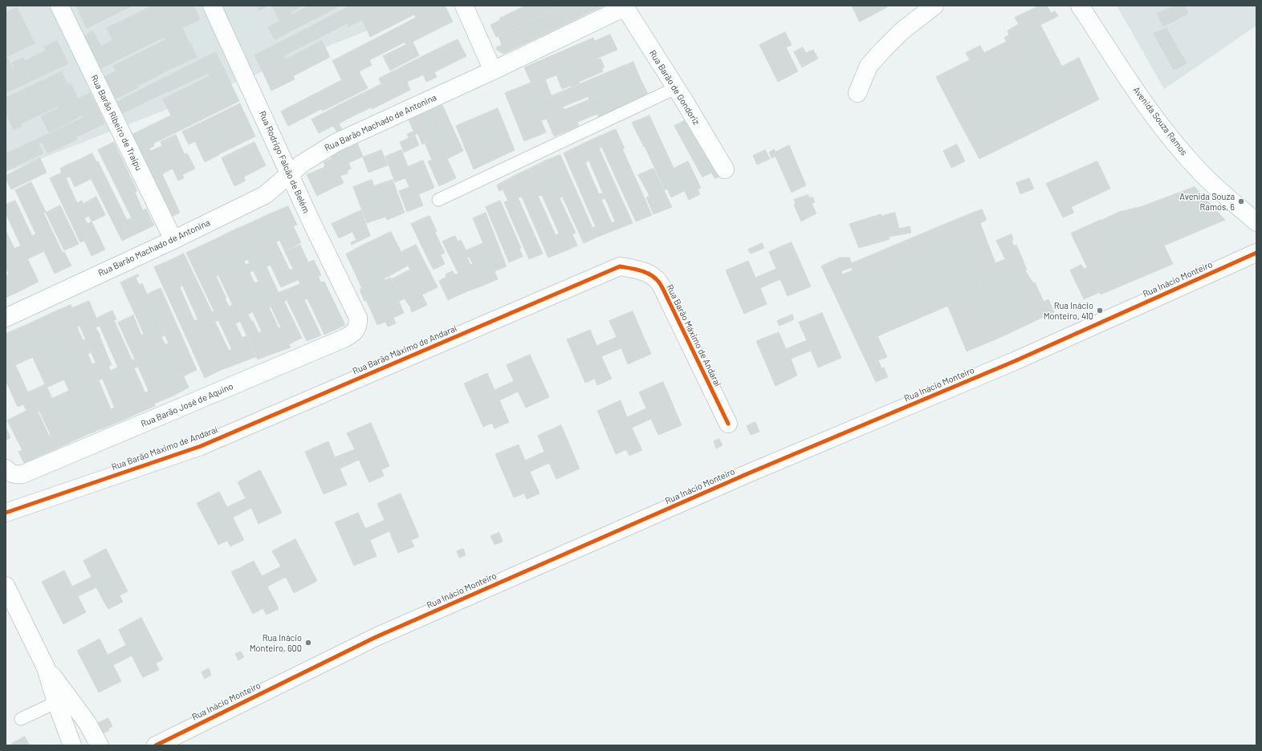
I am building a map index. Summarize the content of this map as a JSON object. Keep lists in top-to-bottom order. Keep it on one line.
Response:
{"streets":{"street":["Rua Barão de Gondoriz","Avenida Souza Ramos","Rua Barão Ribeiro de Traipu","Rua Barão Machado de Antonina","Rua Rodrigo Falcão de Belém","Rua Inácio Monteiro","Rua Barão Máximo de Andaraí","Rua Barão José de Aquino"]},"crossings":[["Rua Barão de Gondoriz","Rua Barão Machado de Antonina"],["Rua Barão Ribeiro de Traipu","Rua Barão Machado de Antonina"],["Rua Barão Machado de Antonina","Rua Rodrigo Falcão de Belém"],["Rua Rodrigo Falcão de Belém","Rua Barão José de Aquino"]],"places":["Avenida Souza Ramos, 6","Rua Inácio Monteiro, 410","Rua Inácio Monteiro, 600"]}
